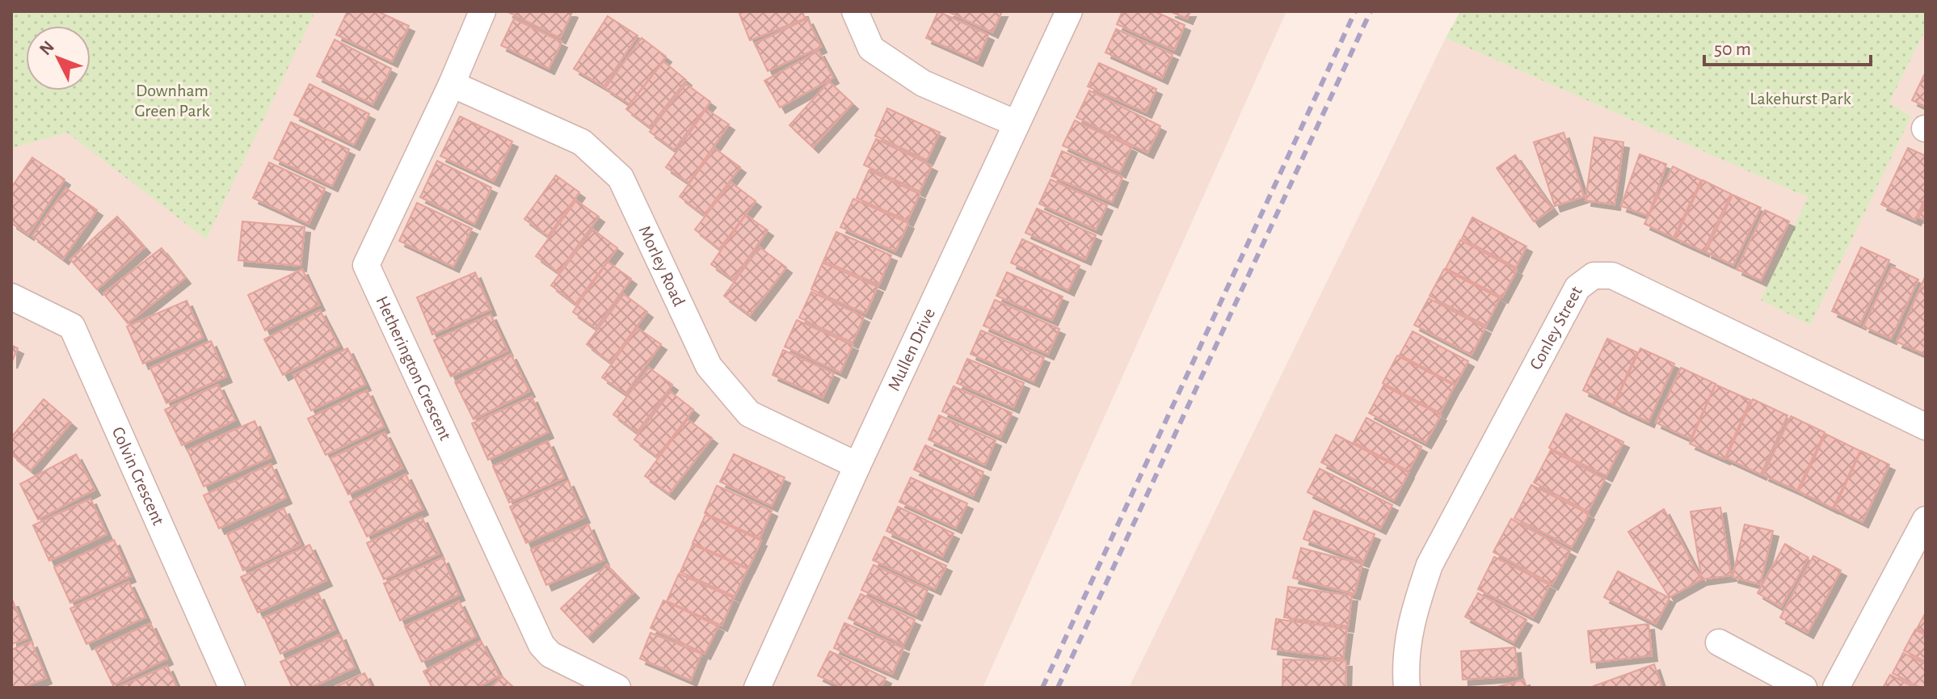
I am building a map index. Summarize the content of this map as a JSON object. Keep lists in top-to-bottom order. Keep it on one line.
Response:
{"streets":{"street":["Morley Road","Conley Street","Mullen Drive","Hetherington Crescent","Colvin Crescent"]},"crossings":[["Morley Road","Mullen Drive"],["Morley Road","Hetherington Crescent"]],"parks":["Downham Green Park","Lakehurst Park"],"scale_bar":"50 m","north":"top left"}
